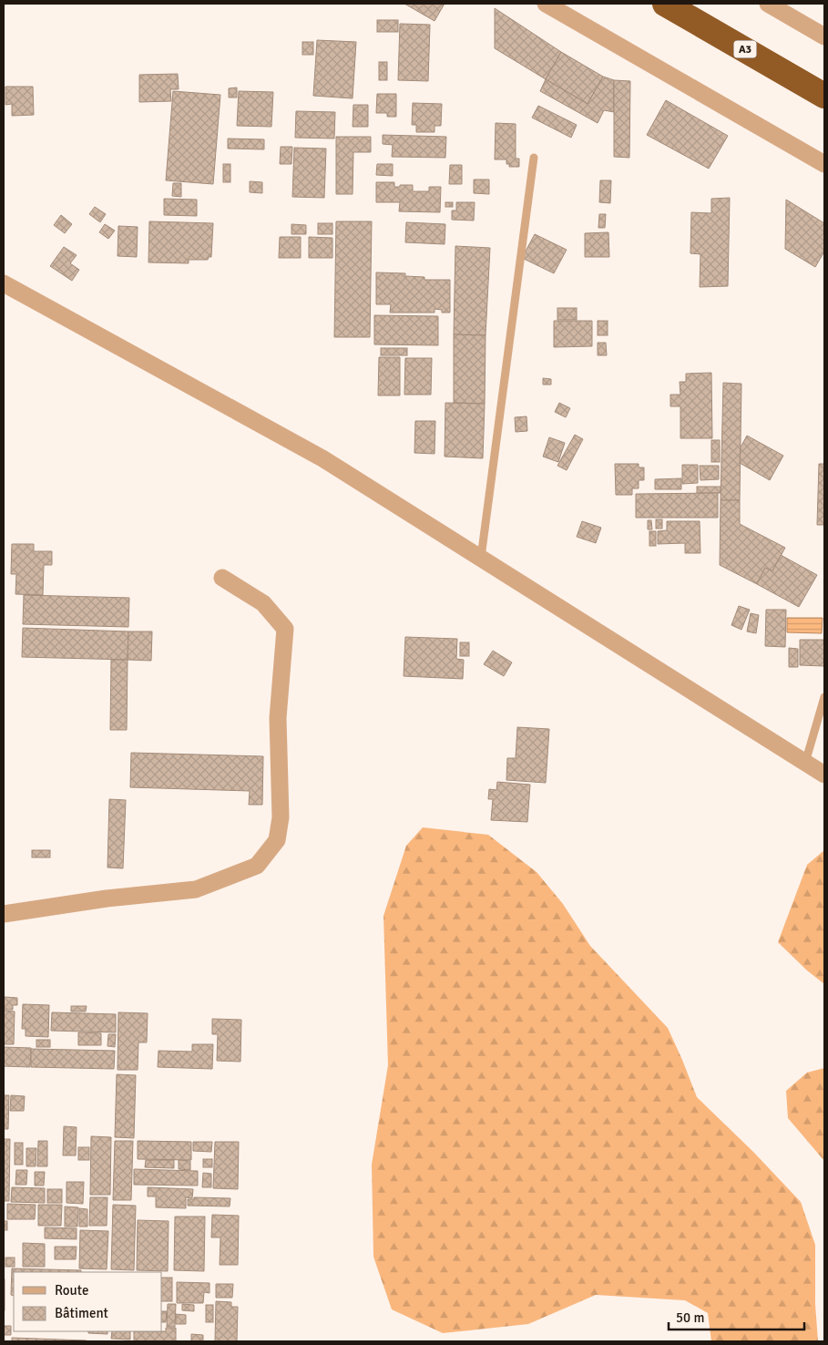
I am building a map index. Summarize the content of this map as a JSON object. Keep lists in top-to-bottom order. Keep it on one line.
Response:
{"streets":{"highway":["A3"]},"legend":["Route","Bâtiment"],"scale_bar":"50 m"}
